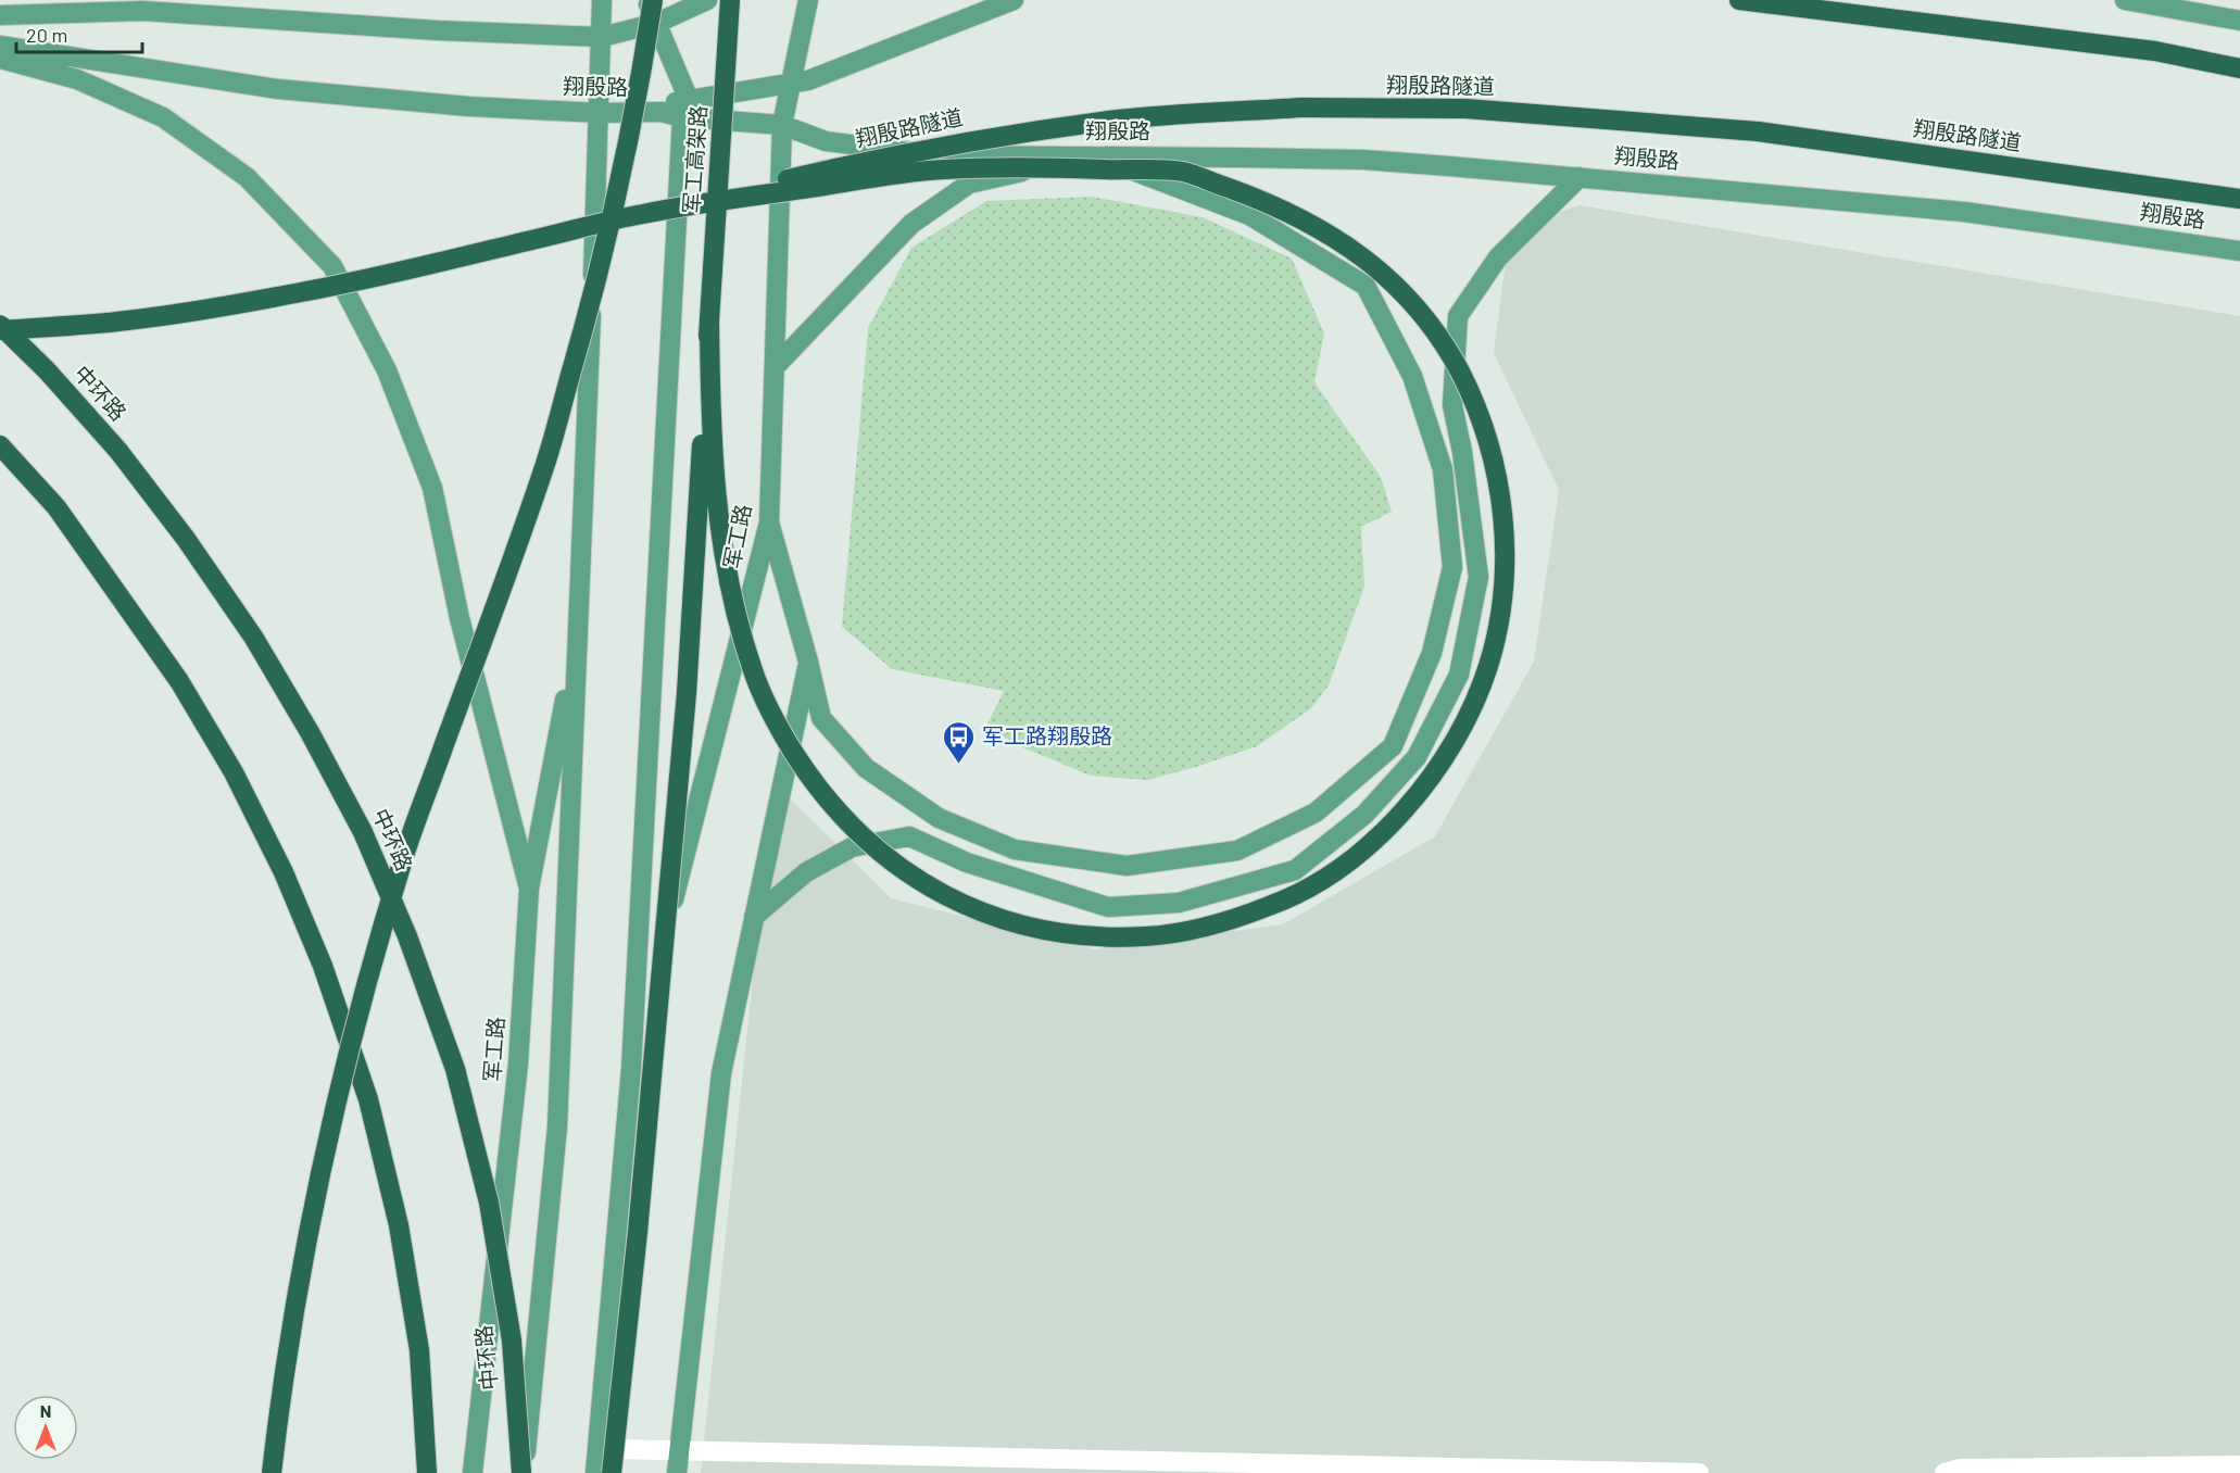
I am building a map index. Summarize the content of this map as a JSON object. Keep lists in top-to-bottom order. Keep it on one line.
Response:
{"streets":{"highway":["翔殷路隧道","军工高架路","中环路"],"main road":["翔殷路","军工路"]},"crossings":[["翔殷路","军工路"],["中环路","军工路"]],"places":{"bus stop":["军工路翔殷路"]},"scale_bar":"20 m","north":"top"}
